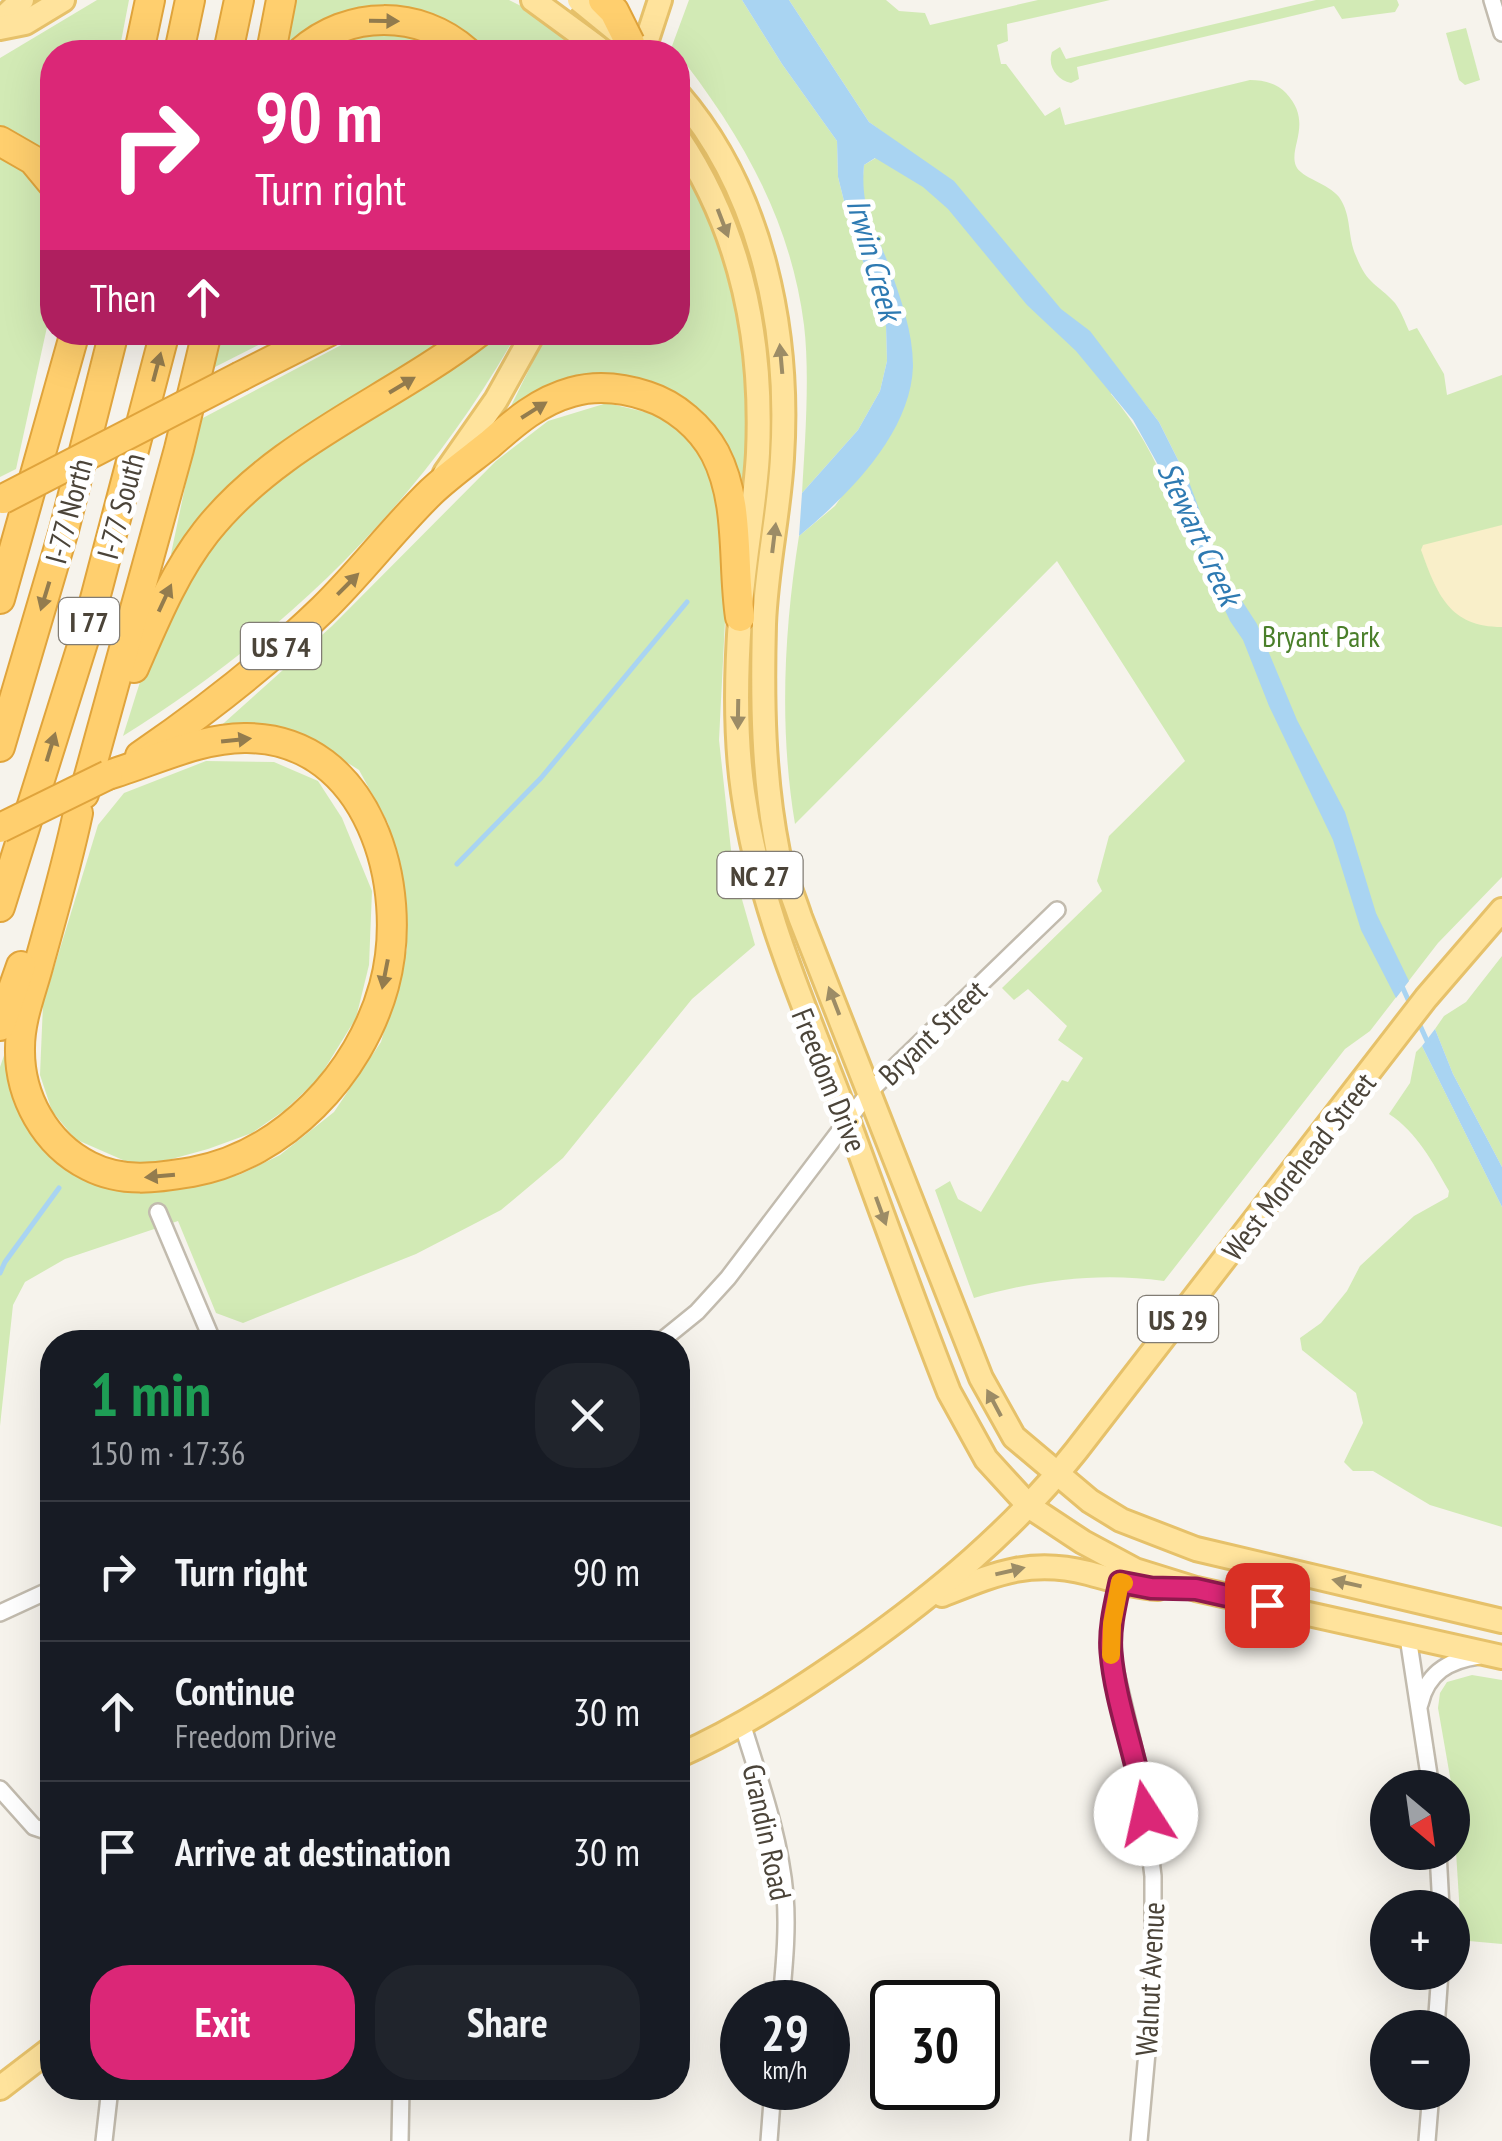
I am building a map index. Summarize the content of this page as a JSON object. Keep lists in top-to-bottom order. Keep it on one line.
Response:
{"streets":{"highway":["I-77 South","I-77 North","I 77","US 74","NC 27"],"main road":["Freedom Drive","West Morehead Street","US 29"],"street":["Bryant Street","Grandin Road","Walnut Avenue"]},"crossings":[["US 74","NC 27"],["NC 27","Freedom Drive"],["Bryant Street","Freedom Drive"],["Freedom Drive","West Morehead Street"],["West Morehead Street","Grandin Road"]],"water":["Irwin Creek","Stewart Creek"],"parks":["Bryant Park"],"north":"bottom right","page":{"turn":["90 m","Turn right"],"then":"Then","heading":["1 min","150 m · 17:36"],"list":[{"name":"Turn right","value":"90 m"},{"name":"Continue","note":"Freedom Drive","value":"30 m"},{"name":"Arrive at destination","value":"30 m"}],"map_buttons":["+","−"],"buttons":["Exit","Share"],"speed":"29 km/h","limit":"30"}}
